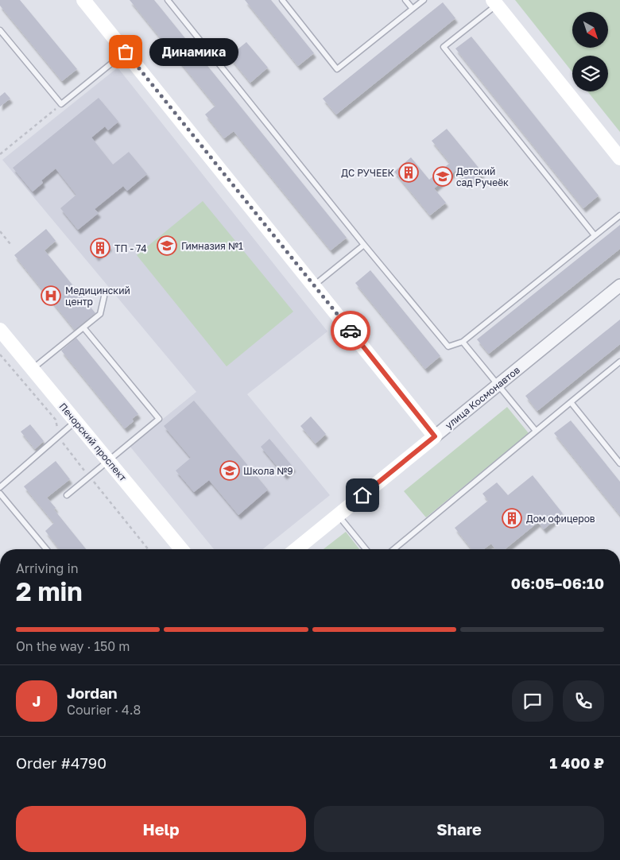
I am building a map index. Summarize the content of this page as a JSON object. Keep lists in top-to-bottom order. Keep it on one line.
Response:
{"streets":{"main road":["улица Космонавтов","Печорский проспект"]},"places":{"other":["Динамика"],"building":["ДС РУЧЕЕК","ТП - 74","Дом офицеров"],"school or university":["Детский сад Ручеёк","Гимназия №1","Школа №9"],"hospital":["Медицинский центр"]},"north":"bottom right","page":{"bubble":"Динамика","heading":["2 min","Arriving in","06:05–06:10"],"panel":["Jordan","Courier · 4.8","Order #4790","1 400 ₽"],"bar":"On the way · 150 m","round":"J","buttons":["Help","Share"]}}
